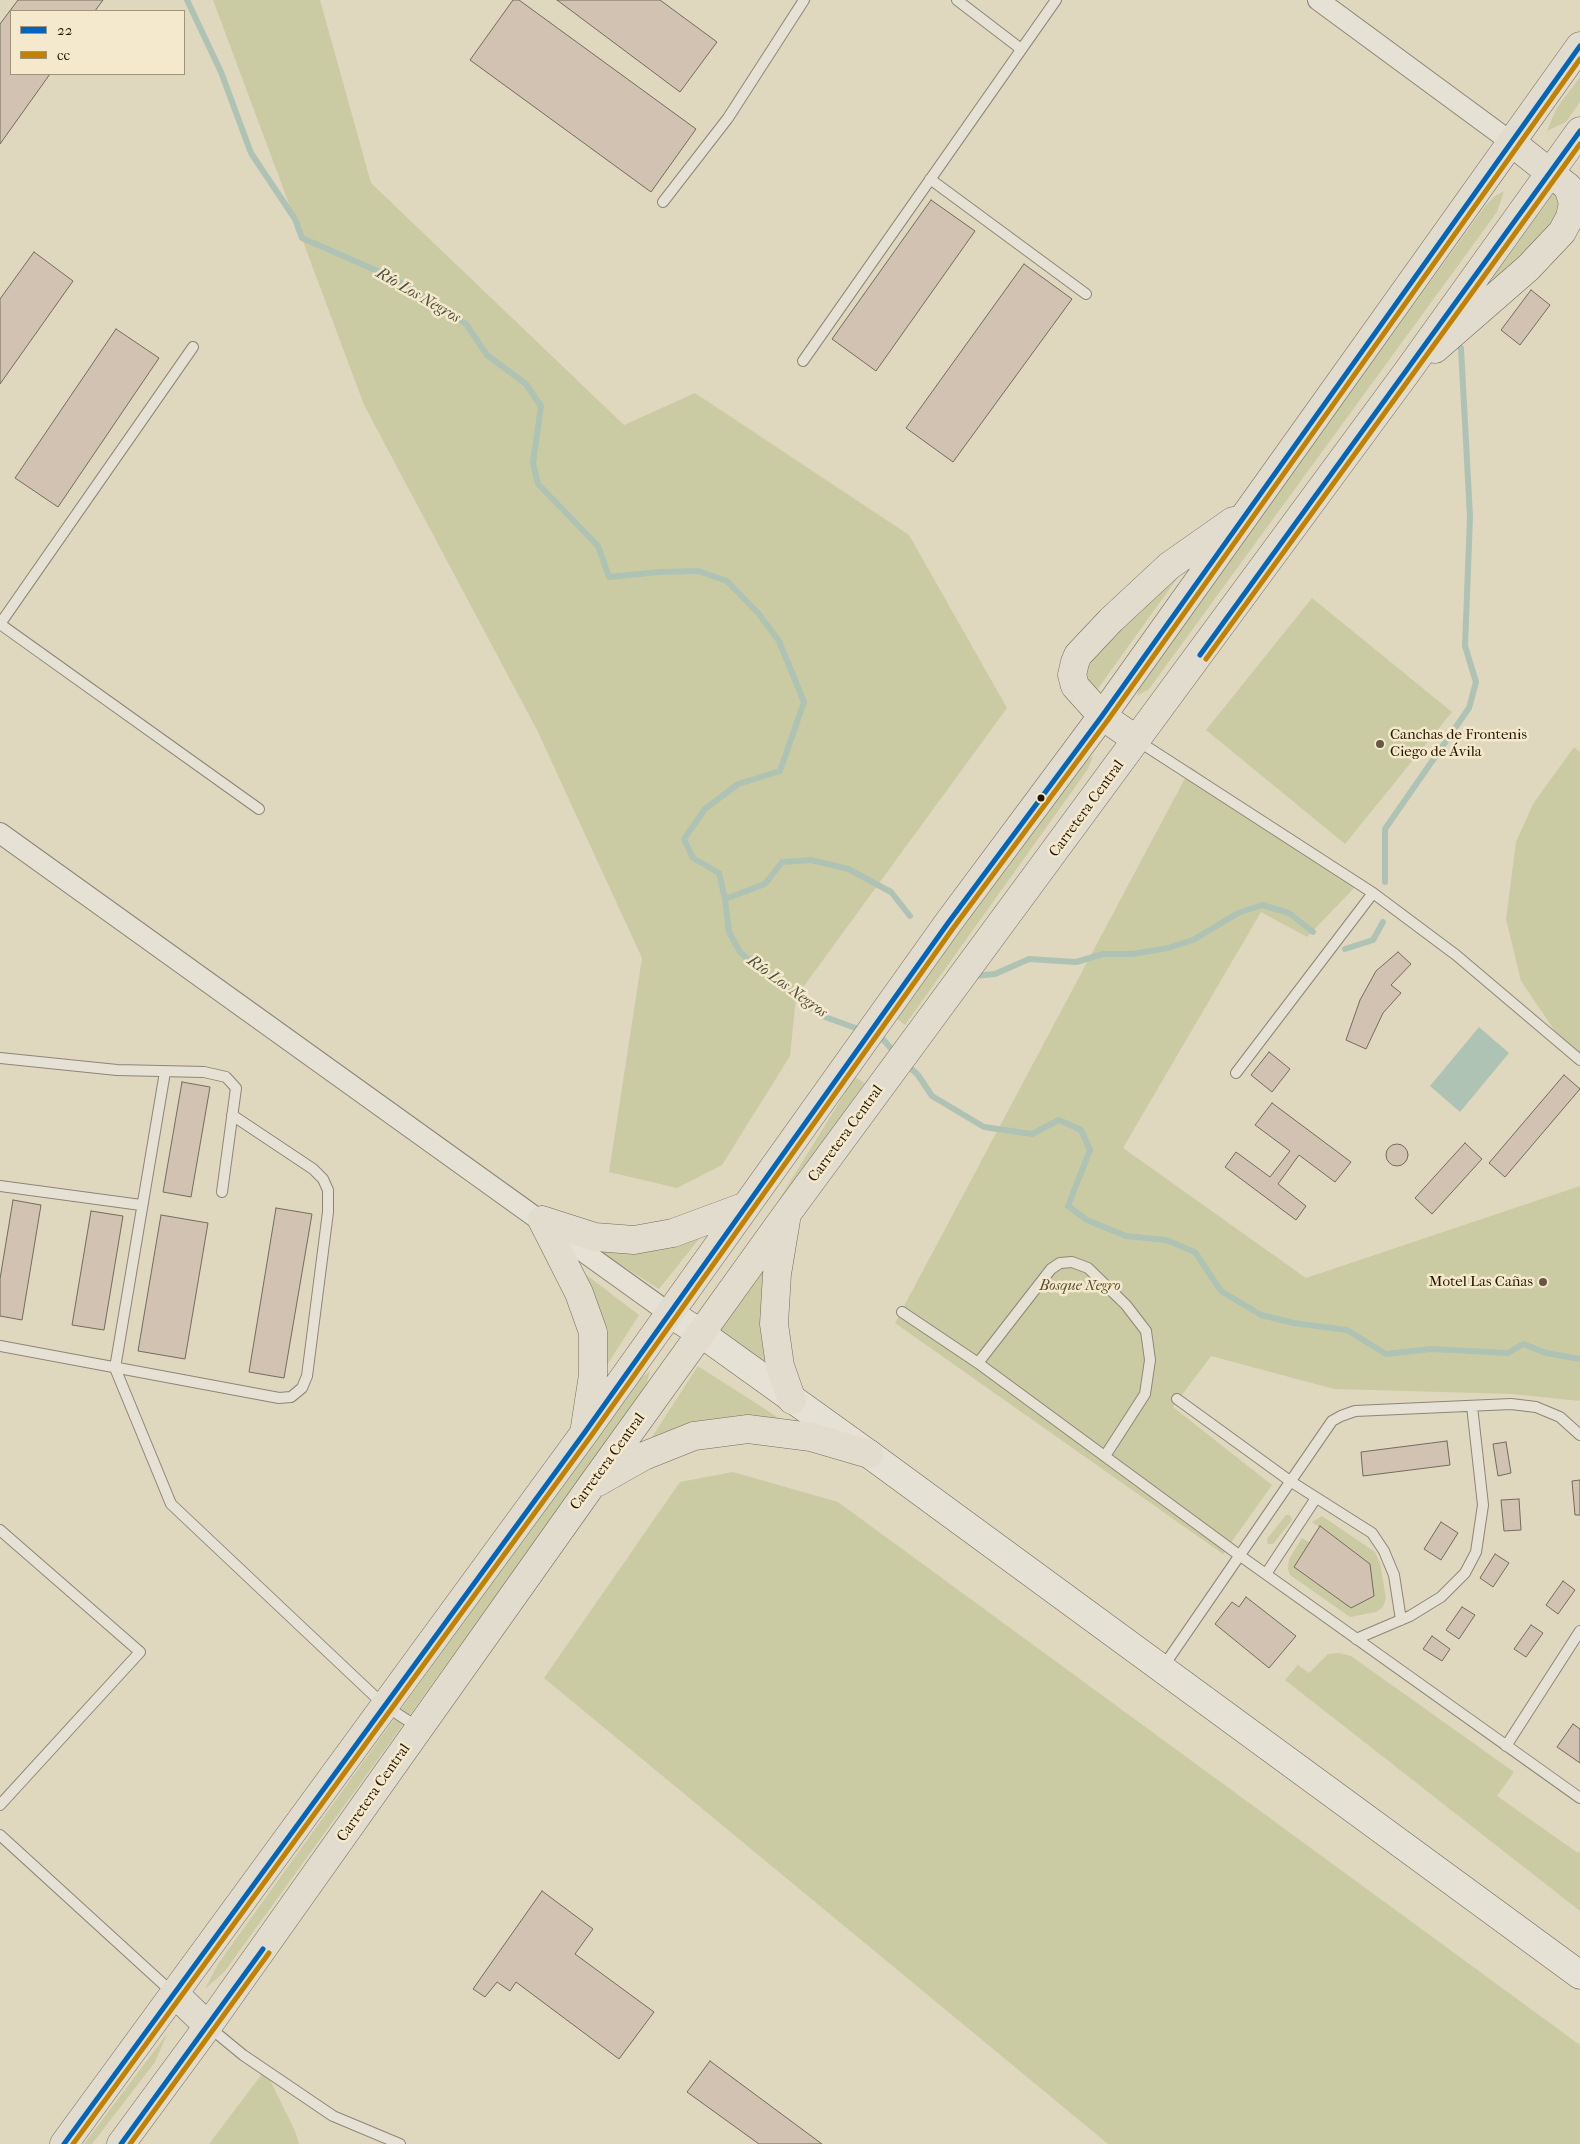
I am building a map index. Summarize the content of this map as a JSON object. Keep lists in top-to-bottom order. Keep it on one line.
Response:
{"streets":{"highway":["Carretera Central"]},"water":["Río Los Negros"],"parks":["Bosque Negro"],"places":["Canchas de Frontenis Ciego de Ávila","Motel Las Cañas"],"lines":["transit line 22","transit line cc"],"legend":["22","cc"]}
